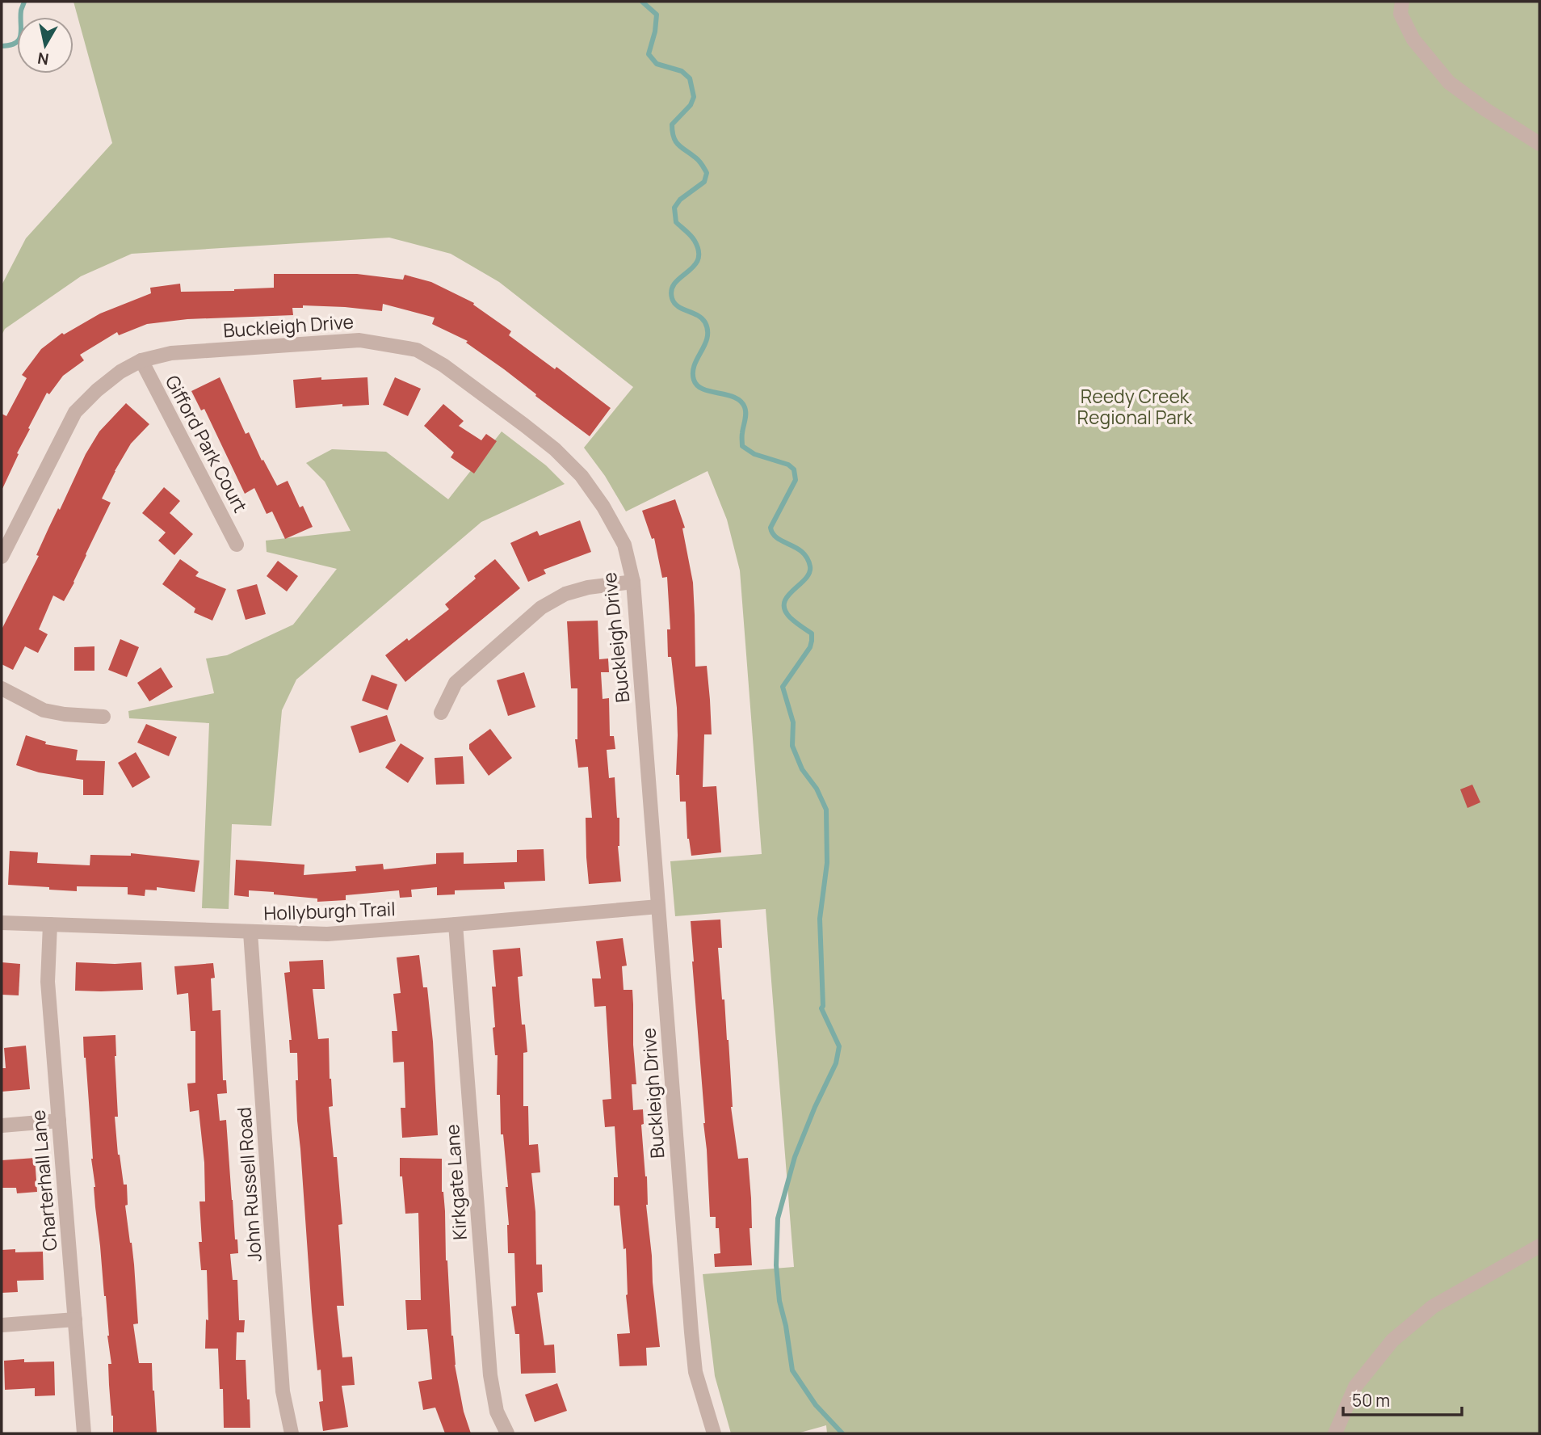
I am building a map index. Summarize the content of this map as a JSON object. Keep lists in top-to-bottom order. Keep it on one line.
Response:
{"streets":{"street":["Buckleigh Drive","Gifford Park Court","Hollyburgh Trail","Charterhall Lane","Kirkgate Lane","John Russell Road"]},"crossings":[["Buckleigh Drive","Gifford Park Court"],["Buckleigh Drive","Hollyburgh Trail"],["Hollyburgh Trail","Charterhall Lane"],["Hollyburgh Trail","Kirkgate Lane"],["Hollyburgh Trail","John Russell Road"]],"parks":["Reedy Creek Regional Park"],"scale_bar":"50 m","north":"bottom"}
